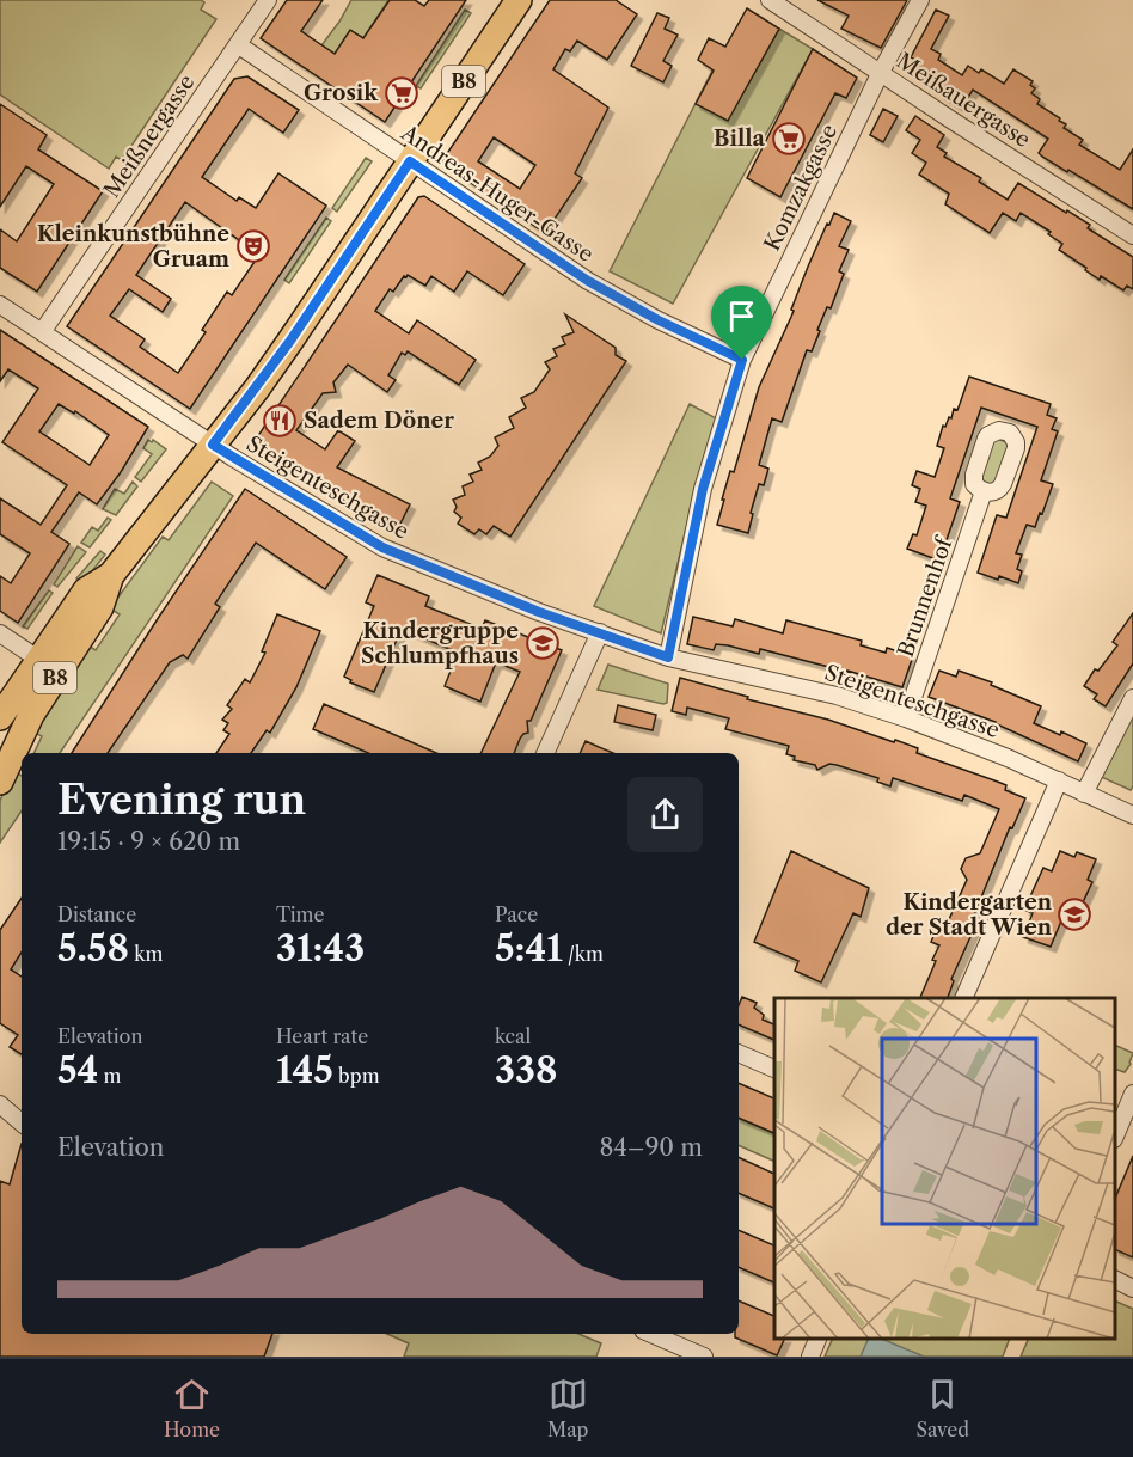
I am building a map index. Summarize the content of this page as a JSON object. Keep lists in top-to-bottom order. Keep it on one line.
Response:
{"streets":{"main road":["B8"],"street":["Meißauergasse","Meißnergasse","Komzakgasse","Andreas-Huger-Gasse","Steigenteschgasse","Brunnenhof"]},"crossings":[["B8","Andreas-Huger-Gasse"],["B8","Steigenteschgasse"],["Meißauergasse","Komzakgasse"],["Meißnergasse","Andreas-Huger-Gasse"],["Meißnergasse","Steigenteschgasse"],["Komzakgasse","Andreas-Huger-Gasse"],["Komzakgasse","Steigenteschgasse"],["Steigenteschgasse","Brunnenhof"]],"places":{"supermarket":["Grosik","Billa"],"theatre":["Kleinkunstbühne Gruam"],"restaurant":["Sadem Döner"],"school or university":["Kindergruppe Schlumpfhaus","Kindergarten der Stadt Wien"]},"page":{"heading":["Evening run","19:15 · 9 × 620 m"],"stats":[["Distance","5.58 km"],["Time","31:43"],["Pace","5:41 /km"],["Elevation","54 m"],["Heart rate","145 bpm"],["kcal","338"]],"chart":["Elevation","84–90 m"],"tabs":["Home","Map","Saved"]}}
